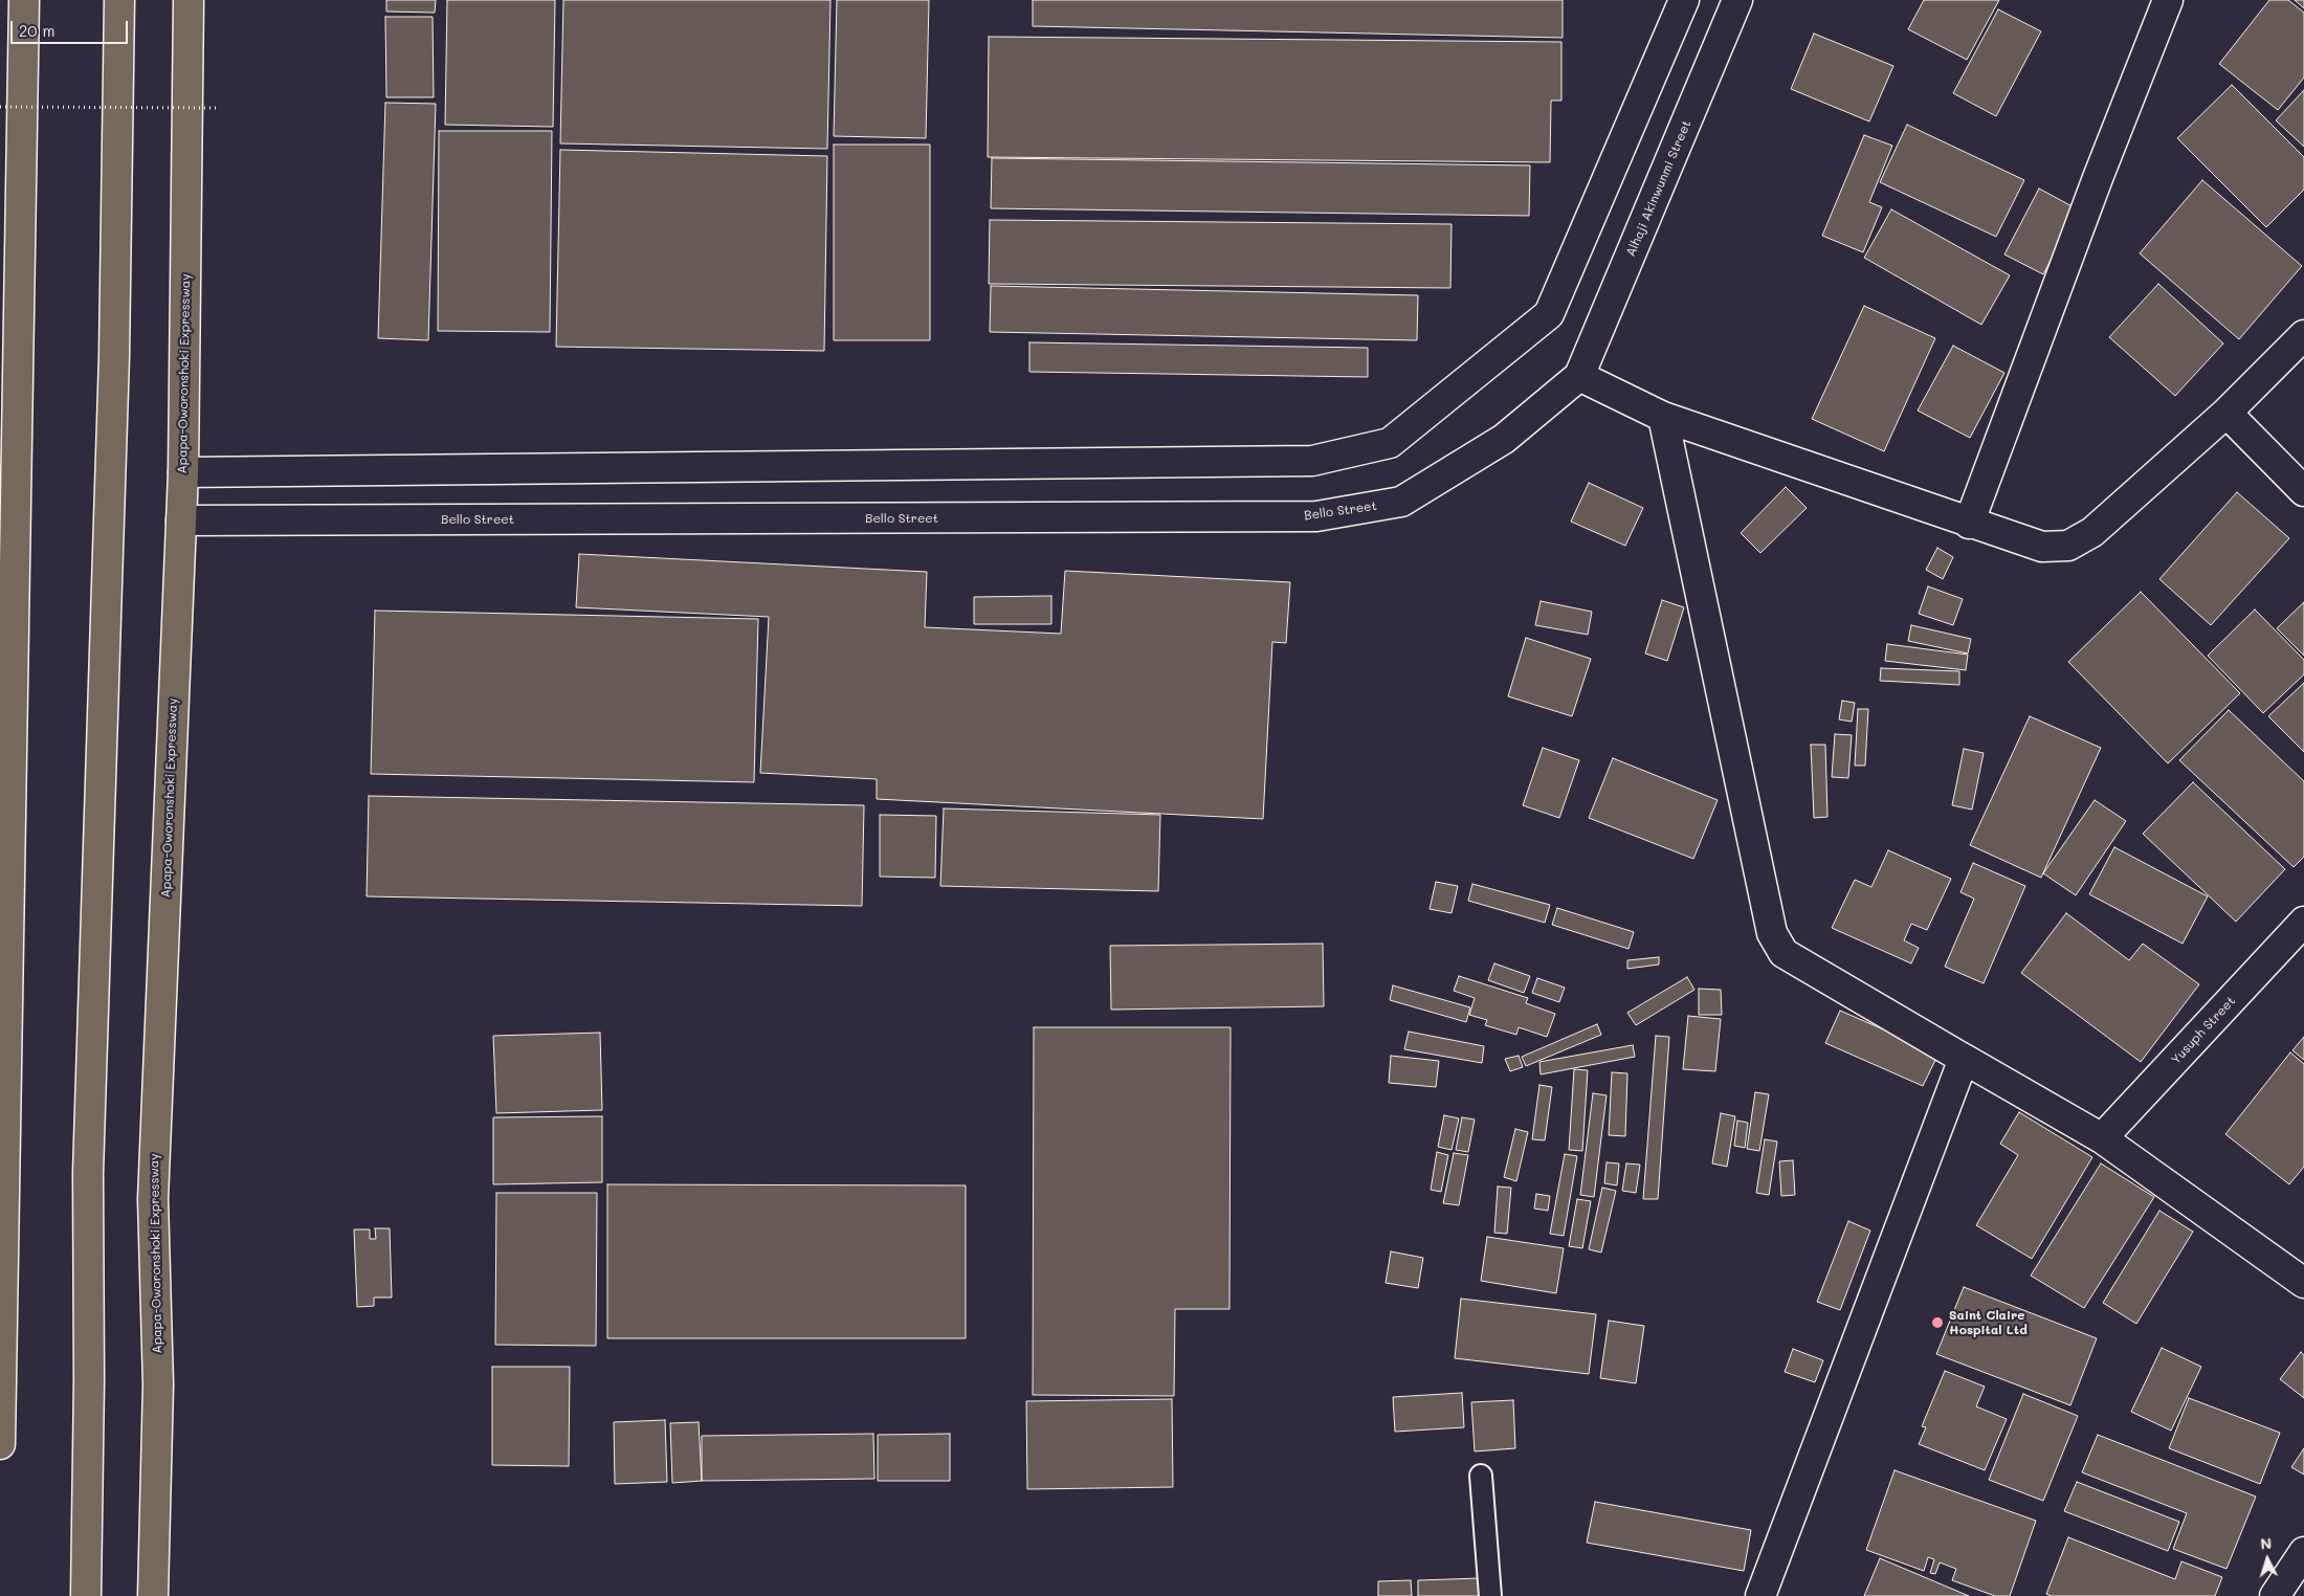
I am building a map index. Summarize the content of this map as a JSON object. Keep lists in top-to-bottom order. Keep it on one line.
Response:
{"streets":{"main road":["Apapa-Oworonshoki Expressway"],"street":["Alhaji Akinwunmi Street","Bello Street","Yusuph Street"]},"crossings":[["Alhaji Akinwunmi Street","Bello Street"],["Apapa-Oworonshoki Expressway","Bello Street"]],"places":["Saint Claire Hospital Ltd"],"scale_bar":"20 m","north":"top"}
